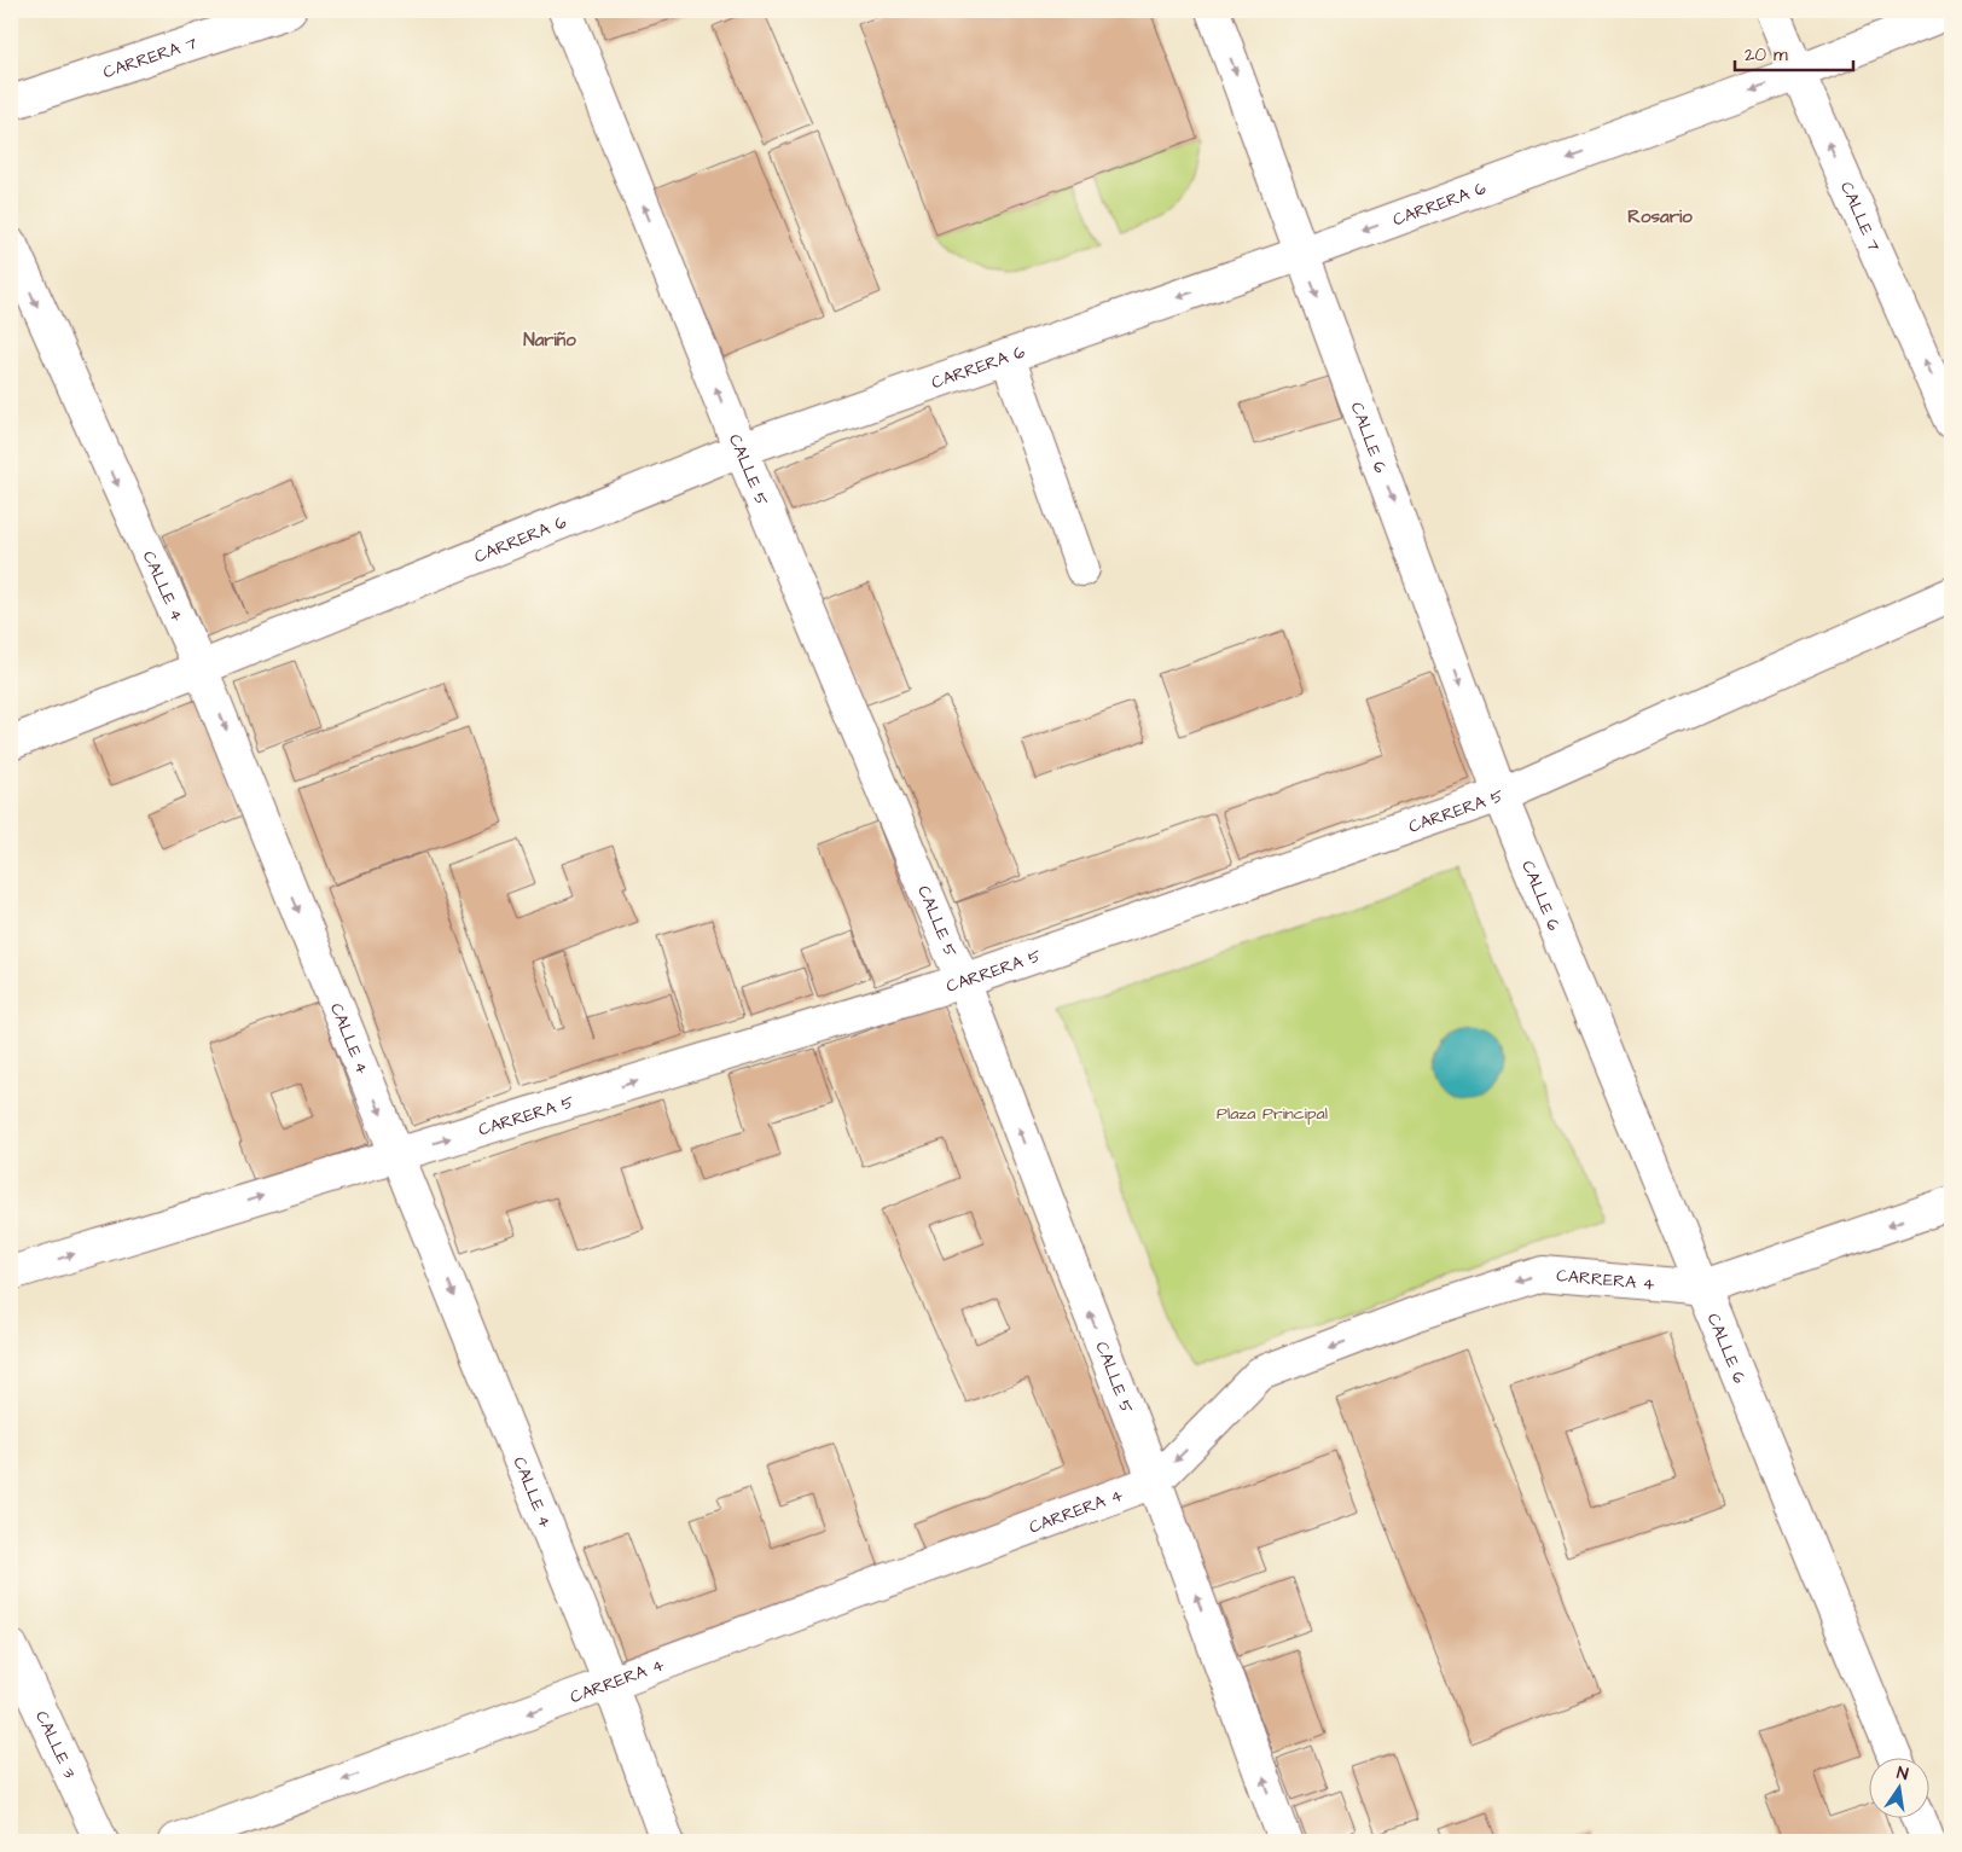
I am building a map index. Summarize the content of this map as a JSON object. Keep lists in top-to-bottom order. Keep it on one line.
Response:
{"streets":{"street":["CARRERA 7","CARRERA 6","CALLE 7","CALLE 6","CALLE 5","CALLE 4","CARRERA 5","CARRERA 4","CALLE 3"]},"crossings":[["CARRERA 6","CALLE 7"],["CARRERA 6","CALLE 6"],["CARRERA 6","CALLE 5"],["CARRERA 6","CALLE 4"],["CALLE 6","CARRERA 5"],["CALLE 6","CARRERA 4"],["CALLE 5","CARRERA 5"],["CALLE 5","CARRERA 4"],["CALLE 4","CARRERA 5"],["CALLE 4","CARRERA 4"]],"one_way":["CARRERA 6","CALLE 7","CALLE 6","CALLE 5","CALLE 4","CARRERA 5","CARRERA 4"],"districts":["Rosario","Nariño"],"parks":["Plaza Principal"],"scale_bar":"20 m","north":"top"}
